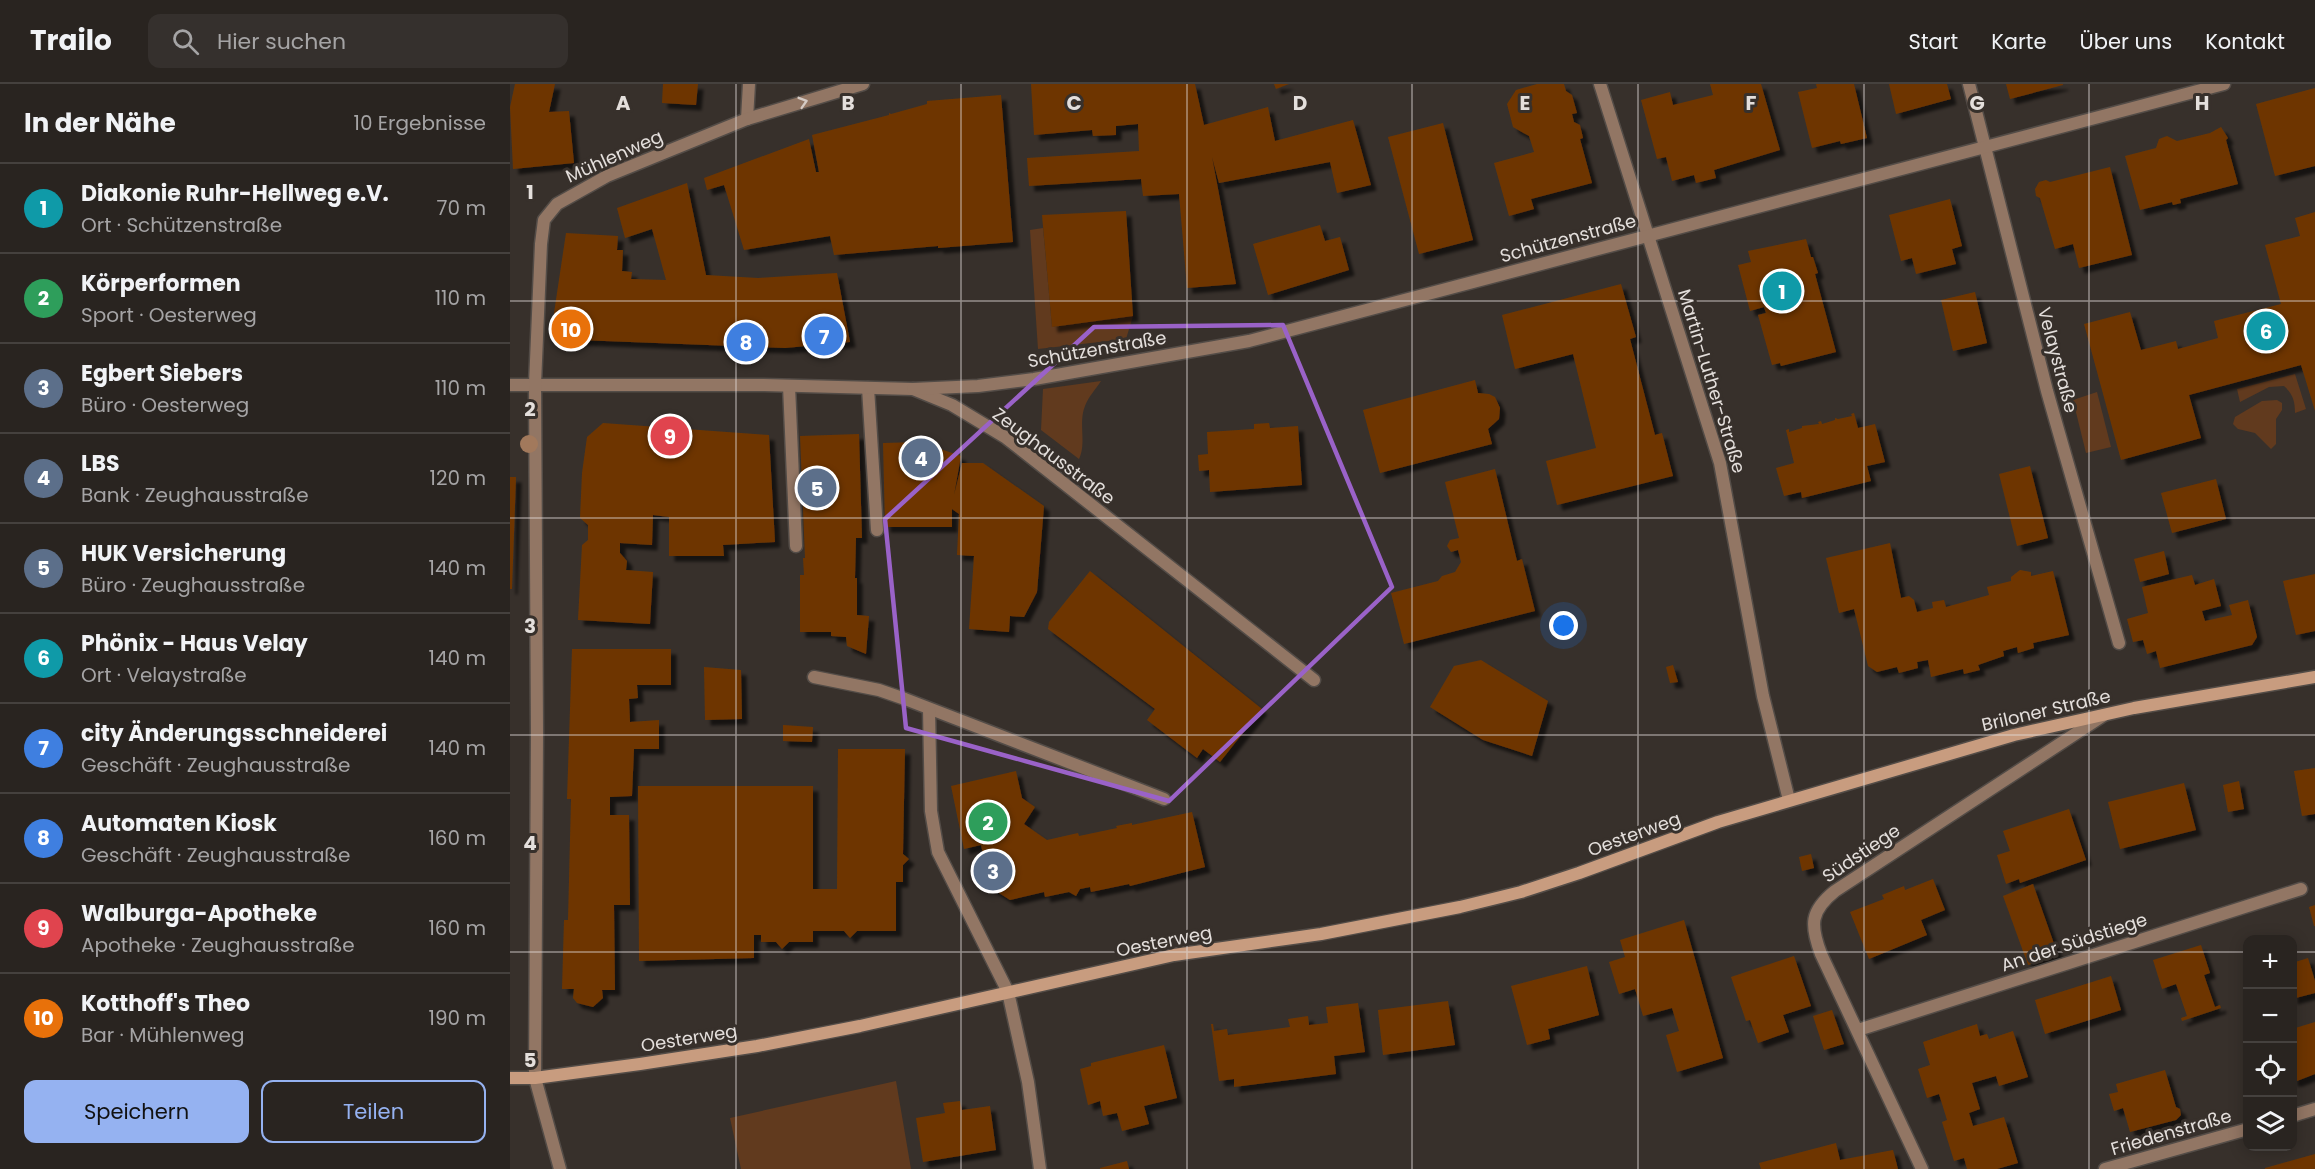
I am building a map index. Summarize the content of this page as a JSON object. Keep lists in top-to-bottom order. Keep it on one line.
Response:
{"streets":{"main road":["Briloner Straße","Oesterweg"],"street":["Mühlenweg","Schützenstraße","Velaystraße","Martin-Luther-Straße","Zeughausstraße","Südstiege","An der Südstiege","Friedenstraße"]},"crossings":[["Mühlenweg","Zeughausstraße"],["Mühlenweg","Oesterweg"],["Schützenstraße","Velaystraße"],["Schützenstraße","Martin-Luther-Straße"],["Schützenstraße","Zeughausstraße"],["Martin-Luther-Straße","Briloner Straße"],["Martin-Luther-Straße","Oesterweg"],["Briloner Straße","Oesterweg"],["Briloner Straße","Südstiege"],["Südstiege","An der Südstiege"]],"page":{"header":"Trailo","search":"Hier suchen","nav":["Start","Karte","Über uns","Kontakt"],"heading":["In der Nähe","10 Ergebnisse"],"list":[{"mark":"1","name":"Diakonie Ruhr-Hellweg e.V.","note":"Ort · Schützenstraße","value":"70 m"},{"mark":"2","name":"Körperformen","note":"Sport · Oesterweg","value":"110 m"},{"mark":"3","name":"Egbert Siebers","note":"Büro · Oesterweg","value":"110 m"},{"mark":"4","name":"LBS","note":"Bank · Zeughausstraße","value":"120 m"},{"mark":"5","name":"HUK Versicherung","note":"Büro · Zeughausstraße","value":"140 m"},{"mark":"6","name":"Phönix - Haus Velay","note":"Ort · Velaystraße","value":"140 m"},{"mark":"7","name":"city Änderungsschneiderei","note":"Geschäft · Zeughausstraße","value":"140 m"},{"mark":"8","name":"Automaten Kiosk","note":"Geschäft · Zeughausstraße","value":"160 m"},{"mark":"9","name":"Walburga-Apotheke","note":"Apotheke · Zeughausstraße","value":"160 m"},{"mark":"10","name":"Kotthoff's Theo","note":"Bar · Mühlenweg","value":"190 m"}],"pins":["1","10","6","7","8","9","4","5","2","3"],"map_buttons":["+","−"],"buttons":["Speichern","Teilen"]},"grid":{"columns":["A","B","C","D","E","F","G","H"],"rows":["1","2","3","4","5"]}}
